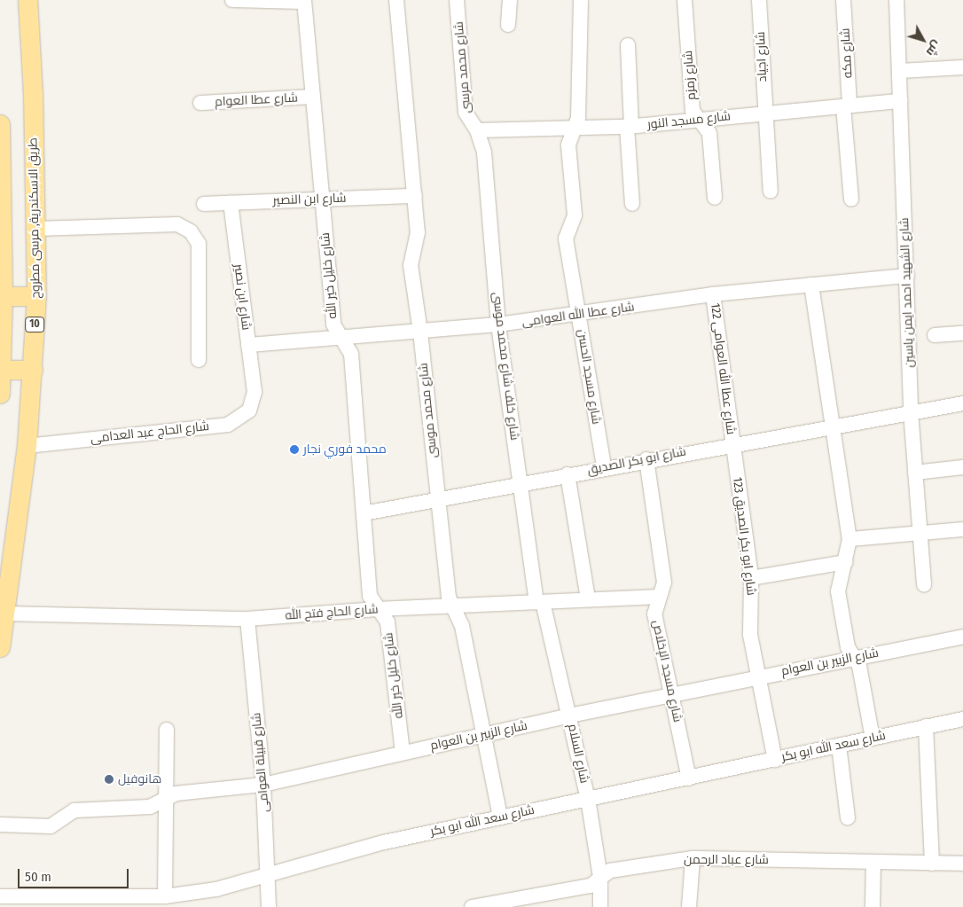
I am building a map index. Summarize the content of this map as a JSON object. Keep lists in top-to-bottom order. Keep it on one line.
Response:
{"streets":{"main road":["طريق الاسكندرية, مرسى مطروح","10"],"street":["شارع مكه","شارع اجياد","شارع محمد مرسى","شارع زمزم","شارع عطا العوام","شارع مسجد النور","شارع ابن النصير","شارع خليل خير الله","شارع الشهيد احمد ايمن ياسين","شارع ابن نصير","شارع عطا الله العوامى","شارع خلف شارع محمد موسى","شارع عطا الله العوامى 122","شارع مسجد الحسن","شارع محمد موسى","شارع الحاج عبد العدامى","شارع ابو بكر الصديق","شارع ابو بكر الصديق 123","شارع الحاج فتح الله","شارع الزبير بن العوام","شارع مسجد الإخلاص","شارع سعد الله ابو بكر","شارع السلام","شارع قبيلة العوامى","شارع عباد الرحمن"]},"crossings":[["شارع مكه","شارع مسجد النور"],["شارع اجياد","شارع مسجد النور"],["شارع محمد مرسى","شارع مسجد النور"],["شارع محمد مرسى","شارع خلف شارع محمد موسى"],["شارع زمزم","شارع مسجد النور"],["شارع عطا العوام","شارع خليل خير الله"],["شارع مسجد النور","شارع الشهيد احمد ايمن ياسين"],["شارع مسجد النور","شارع خلف شارع محمد موسى"],["شارع مسجد النور","شارع مسجد الحسن"],["شارع ابن النصير","شارع خليل خير الله"],["شارع ابن النصير","شارع ابن نصير"],["شارع ابن النصير","شارع محمد موسى"],["طريق الاسكندرية, مرسى مطروح","شارع الحاج عبد العدامى"],["طريق الاسكندرية, مرسى مطروح","شارع الحاج فتح الله"],["شارع خليل خير الله","شارع عطا الله العوامى"],["شارع خليل خير الله","شارع ابو بكر الصديق"],["شارع خليل خير الله","شارع الحاج فتح الله"],["شارع خليل خير الله","شارع الزبير بن العوام"],["شارع الشهيد احمد ايمن ياسين","شارع عطا الله العوامى"],["شارع الشهيد احمد ايمن ياسين","شارع ابو بكر الصديق"],["شارع ابن نصير","شارع عطا الله العوامى"],["شارع ابن نصير","شارع الحاج عبد العدامى"],["شارع عطا الله العوامى","شارع خلف شارع محمد موسى"],["شارع عطا الله العوامى","شارع عطا الله العوامى 122"],["شارع عطا الله العوامى","شارع مسجد الحسن"],["شارع عطا الله العوامى","شارع محمد موسى"],["شارع خلف شارع محمد موسى","شارع ابو بكر الصديق"],["شارع خلف شارع محمد موسى","شارع الحاج فتح الله"],["شارع خلف شارع محمد موسى","شارع السلام"],["شارع عطا الله العوامى 122","شارع ابو بكر الصديق"],["شارع عطا الله العوامى 122","شارع ابو بكر الصديق 123"],["شارع مسجد الحسن","شارع ابو بكر الصديق"],["شارع محمد موسى","شارع ابو بكر الصديق"],["شارع محمد موسى","شارع الحاج فتح الله"],["شارع محمد موسى","شارع الزبير بن العوام"],["شارع محمد موسى","شارع سعد الله ابو بكر"],["شارع ابو بكر الصديق","شارع ابو بكر الصديق 123"],["شارع ابو بكر الصديق","شارع مسجد الإخلاص"],["شارع ابو بكر الصديق 123","شارع الزبير بن العوام"],["شارع ابو بكر الصديق 123","شارع سعد الله ابو بكر"],["شارع الحاج فتح الله","شارع مسجد الإخلاص"],["شارع الحاج فتح الله","شارع السلام"],["شارع الحاج فتح الله","شارع قبيلة العوامى"],["شارع الزبير بن العوام","شارع مسجد الإخلاص"],["شارع الزبير بن العوام","شارع السلام"],["شارع الزبير بن العوام","شارع قبيلة العوامى"],["شارع مسجد الإخلاص","شارع سعد الله ابو بكر"],["شارع سعد الله ابو بكر","شارع السلام"],["شارع سعد الله ابو بكر","شارع قبيلة العوامى"],["شارع السلام","شارع عباد الرحمن"]],"places":["محمد فوري نجار","هانوفيل"],"scale_bar":"50 m","north":"bottom right"}
